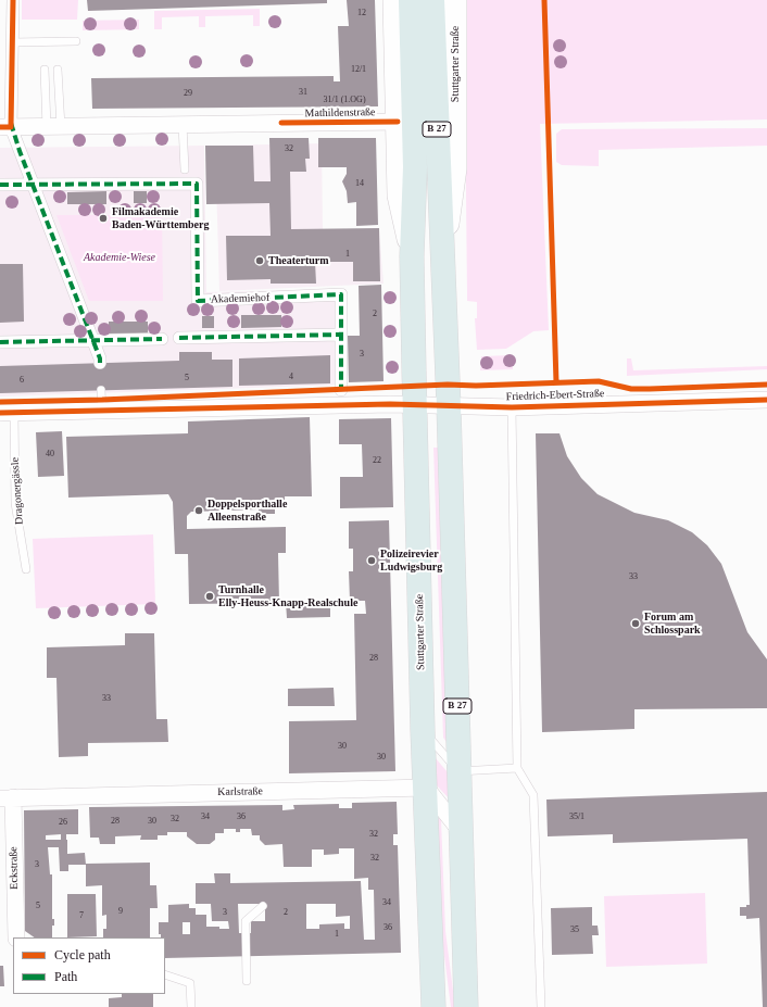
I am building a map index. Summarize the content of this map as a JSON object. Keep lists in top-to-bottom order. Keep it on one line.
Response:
{"streets":{"main road":["Stuttgarter Straße","B 27"],"street":["Mathildenstraße","Akademiehof","Friedrich-Ebert-Straße","Karlstraße","Eckstraße"],"lane":["Dragonergässle"]},"crossings":[["Stuttgarter Straße","Mathildenstraße"],["Stuttgarter Straße","Friedrich-Ebert-Straße"],["Stuttgarter Straße","Karlstraße"],["Friedrich-Ebert-Straße","Dragonergässle"],["Karlstraße","Eckstraße"]],"parks":["Akademie-Wiese"],"places":["Filmakademie Baden-Württemberg","Theaterturm","Doppelsporthalle Alleenstraße","Polizeirevier Ludwigsburg","Turnhalle Elly-Heuss-Knapp-Realschule","Forum am Schlosspark"],"house_numbers":["12","12/1","31","29","31/1 (1.OG)","32","14","1","2","3","4","5","6","40","22","33","28","33","30","30","34","36","35/1","32","28","30","26","32","32","3","34","5","9","3","2","7","36","35","1"],"legend":["Cycle path","Path"]}
